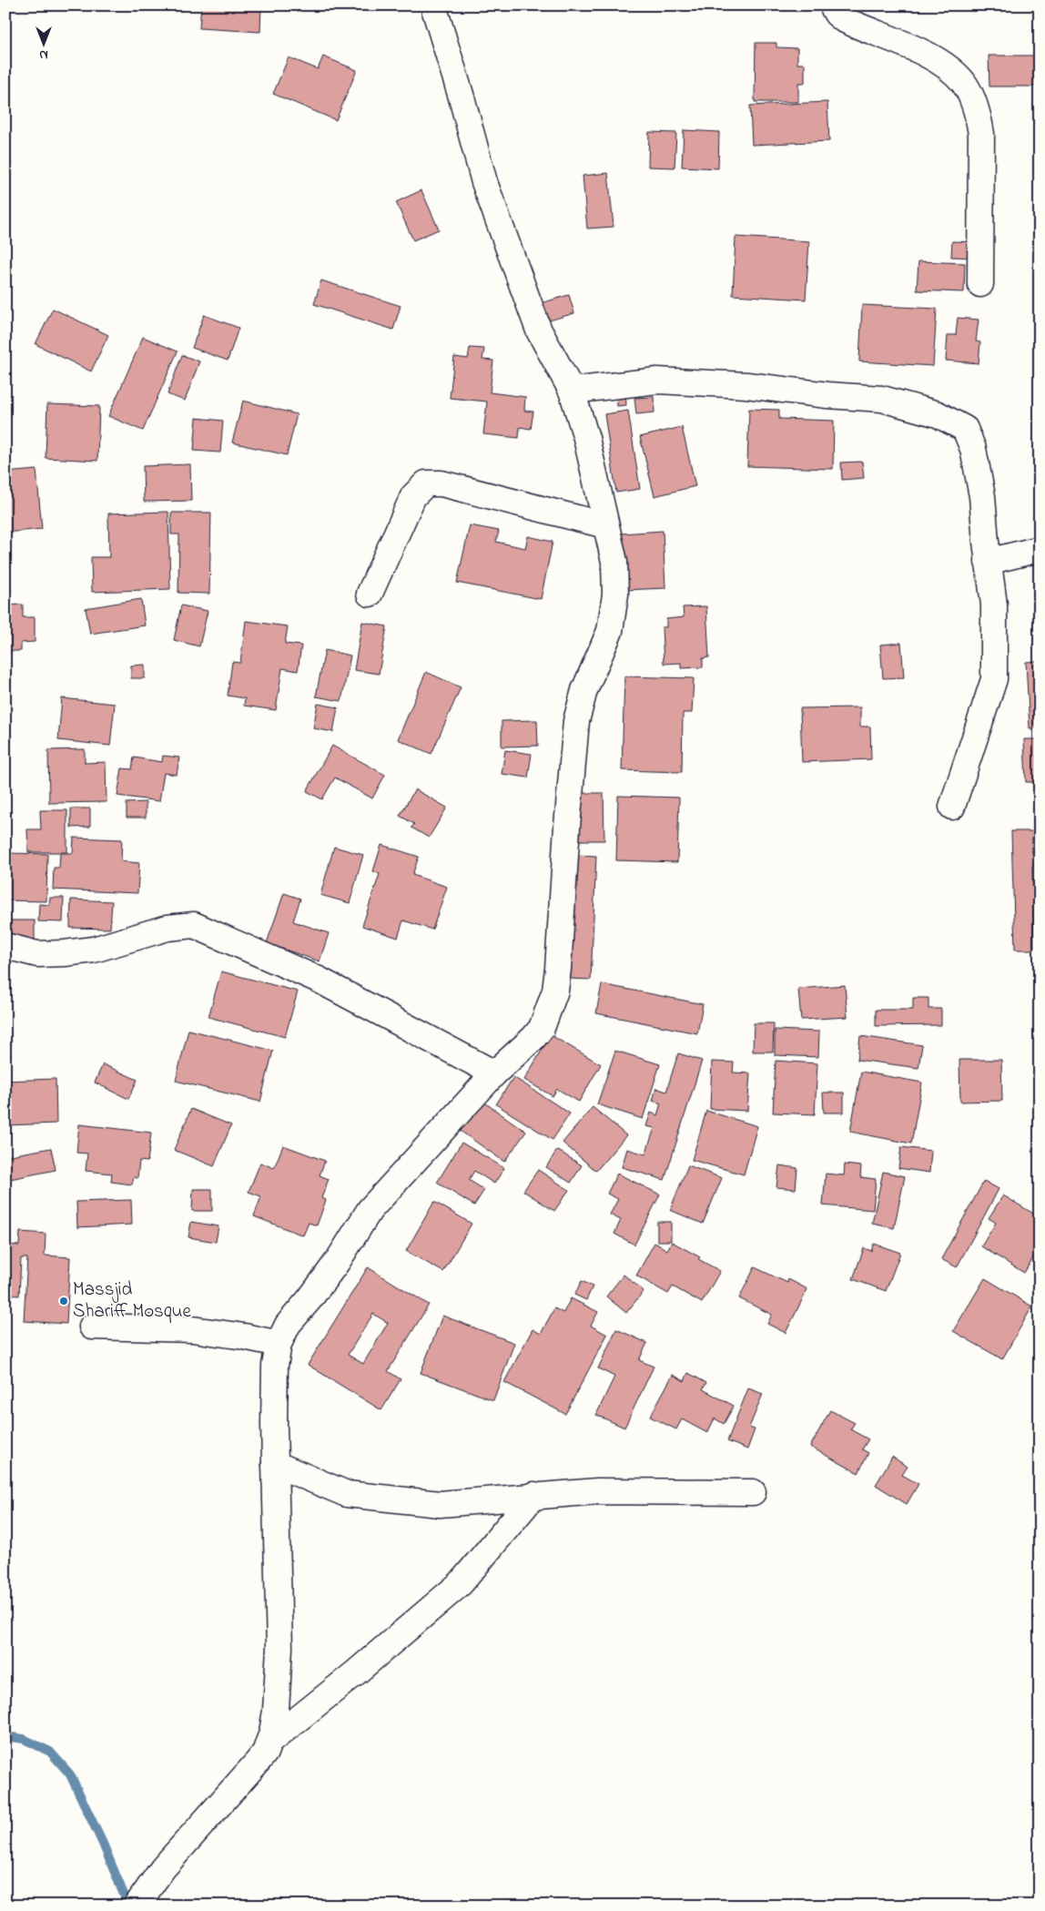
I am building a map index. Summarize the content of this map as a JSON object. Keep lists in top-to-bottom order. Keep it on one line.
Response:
{"places":["Massjid Shariff Mosque"],"north":"bottom"}
